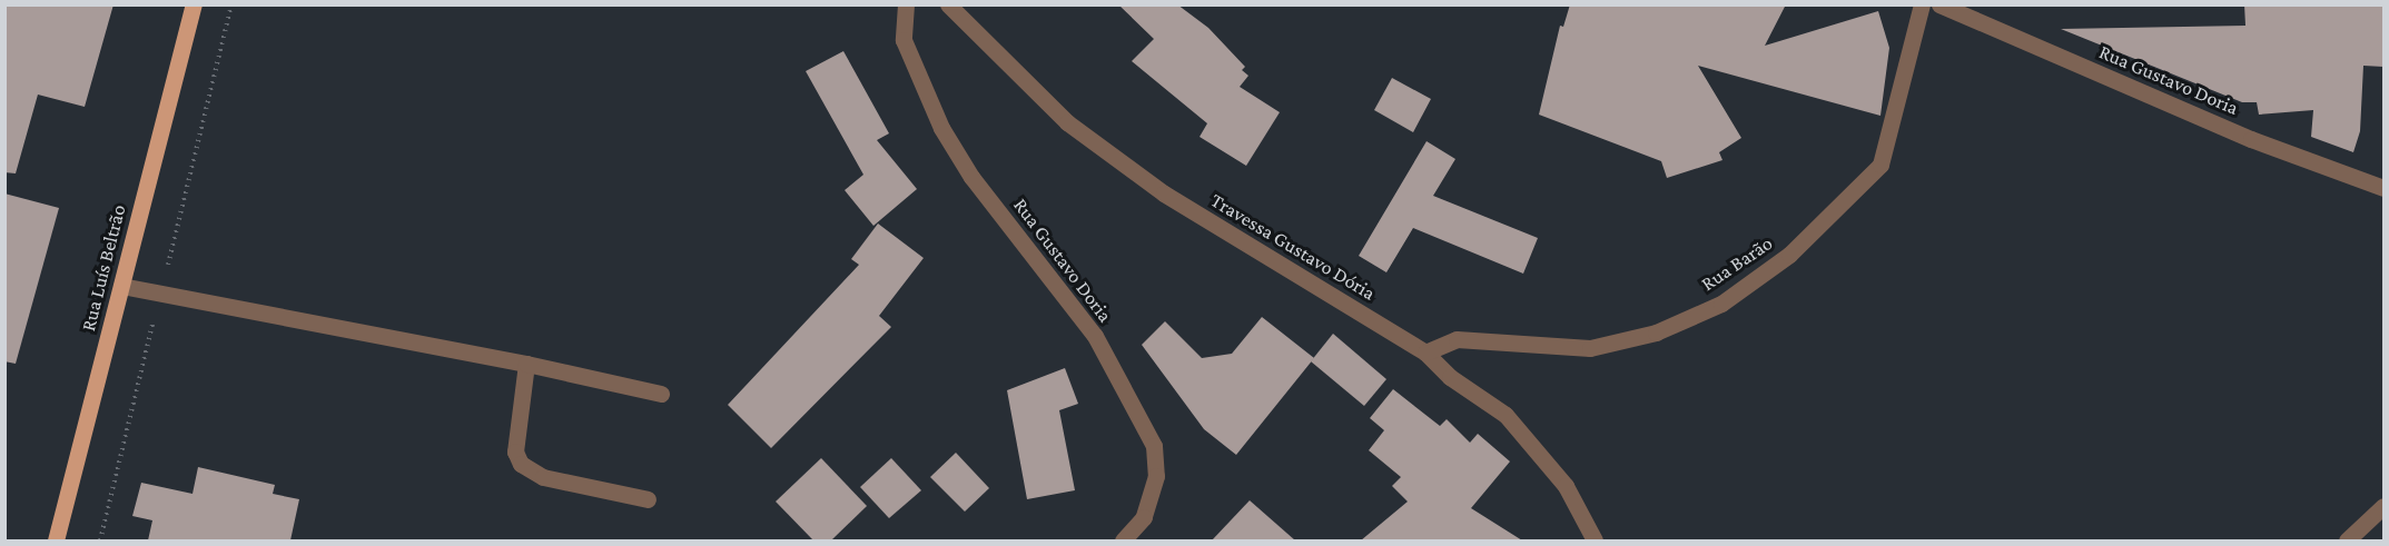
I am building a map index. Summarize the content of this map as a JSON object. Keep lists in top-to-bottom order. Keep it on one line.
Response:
{"streets":{"main road":["Rua Luís Beltrão"],"street":["Rua Gustavo Doria","Travessa Gustavo Dória","Rua Barão"]},"crossings":[["Travessa Gustavo Dória","Rua Barão"]]}
